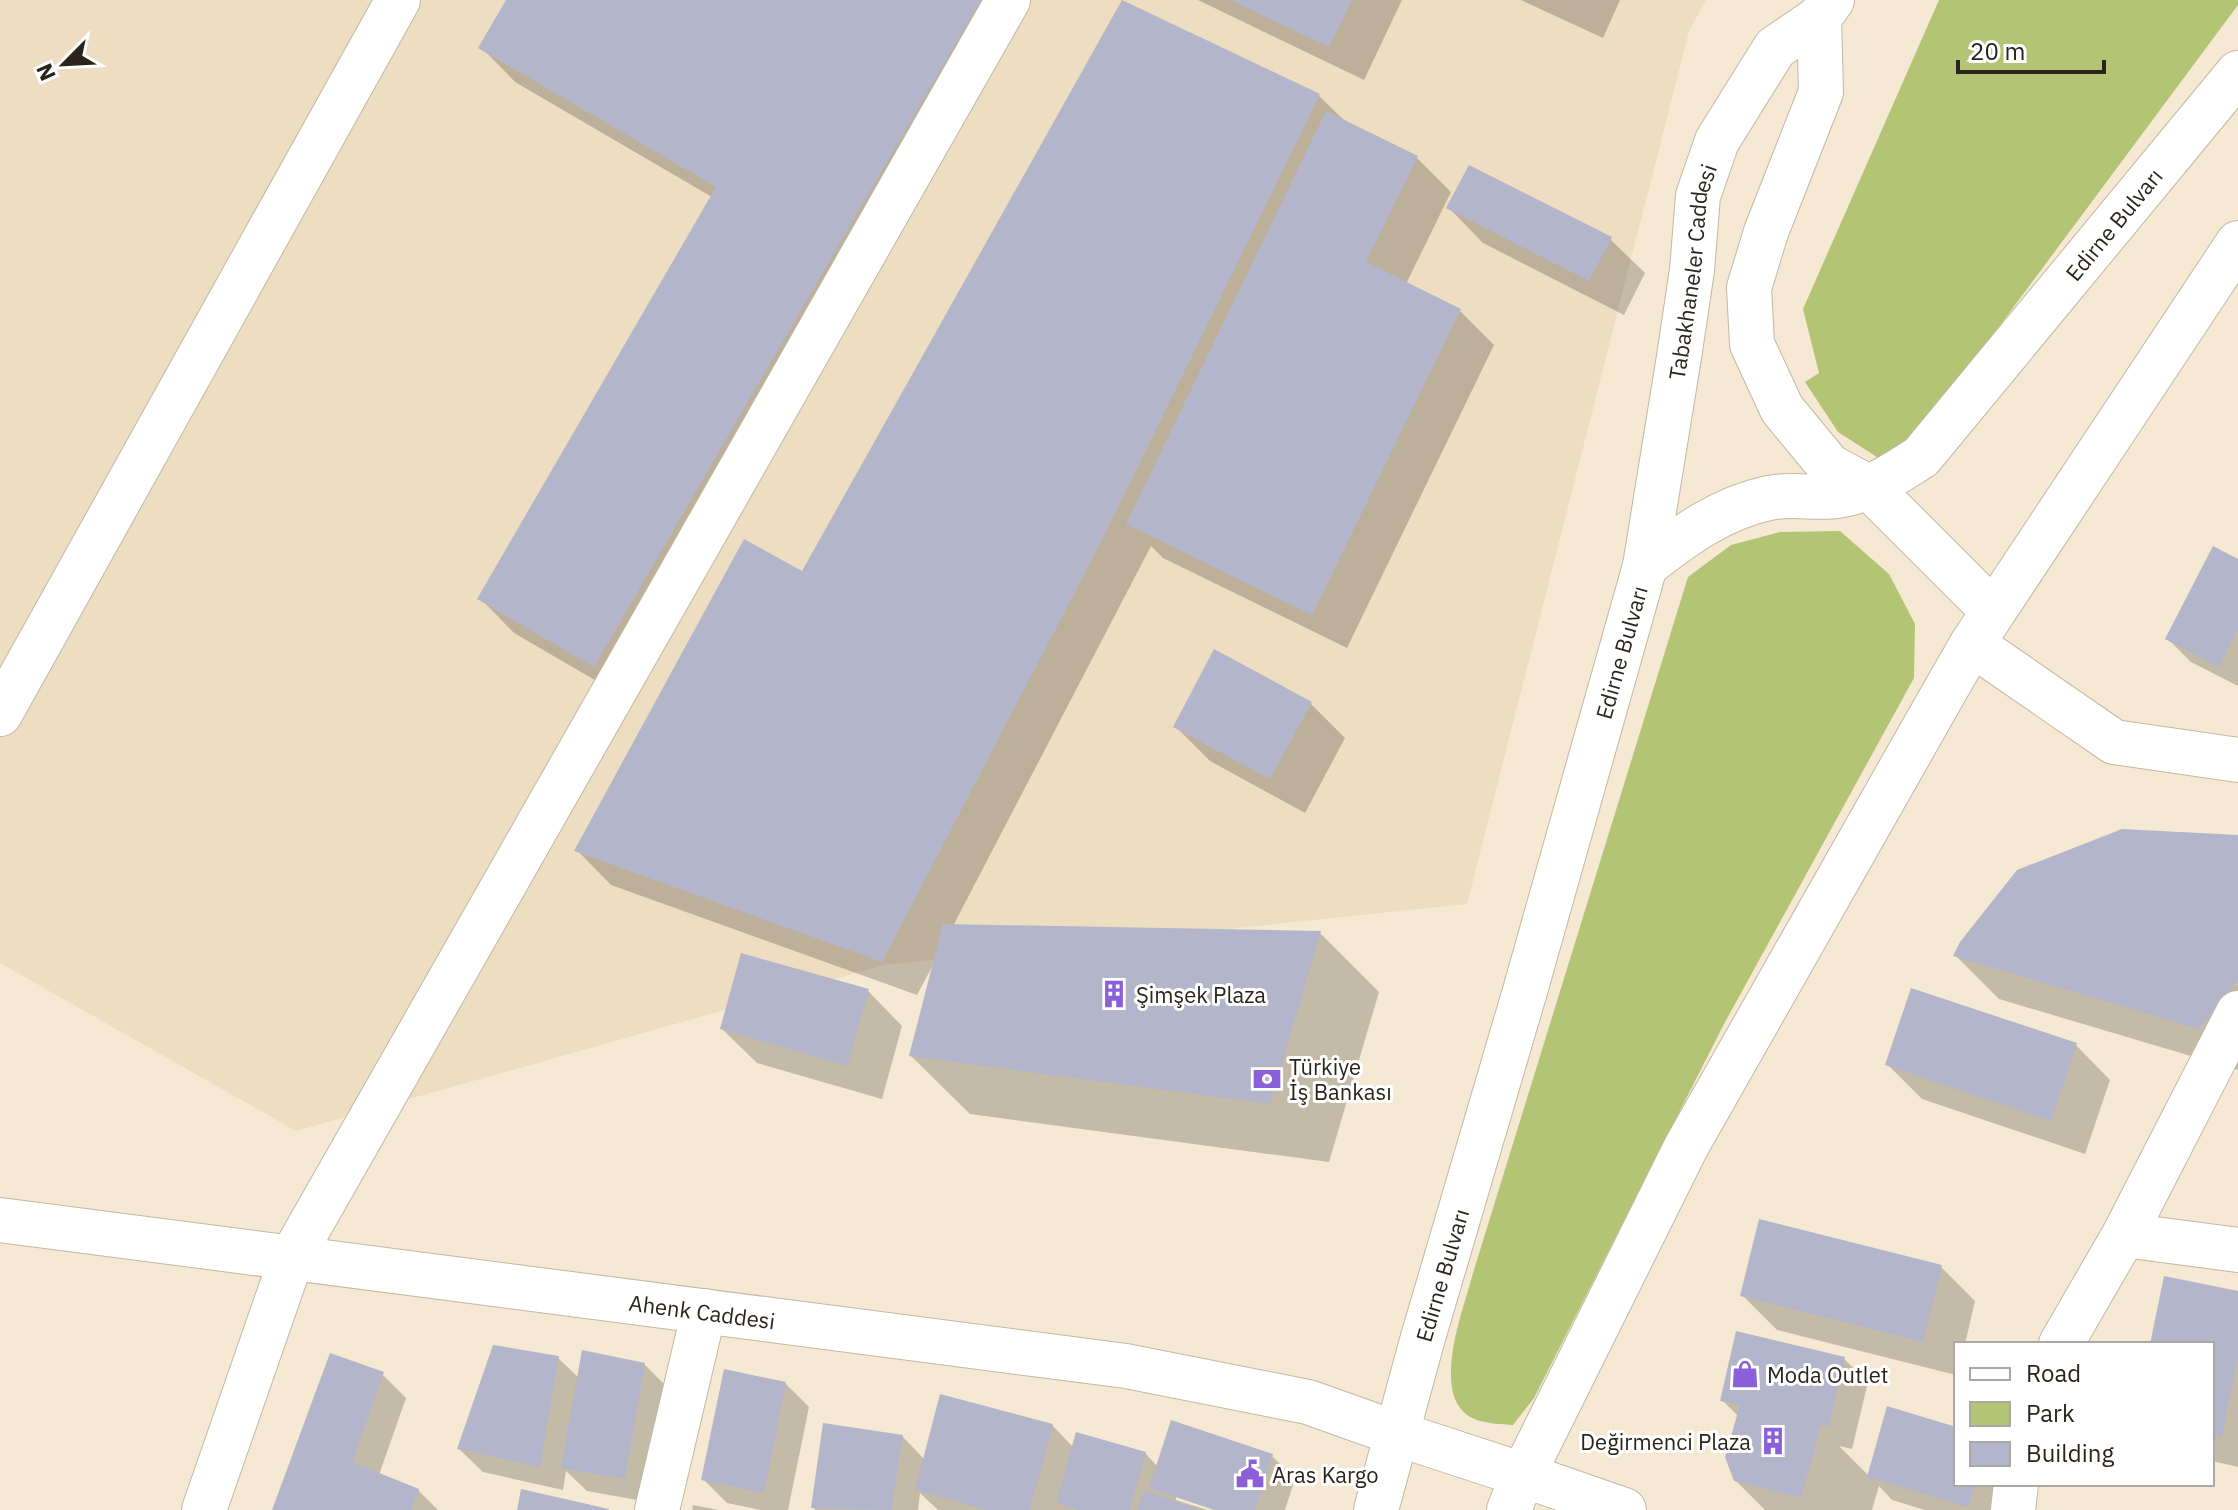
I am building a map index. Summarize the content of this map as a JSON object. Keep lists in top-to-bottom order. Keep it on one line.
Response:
{"streets":{"main road":["Edirne Bulvarı","Tabakhaneler Caddesi","Ahenk Caddesi"]},"crossings":[["Edirne Bulvarı","Tabakhaneler Caddesi"],["Edirne Bulvarı","Ahenk Caddesi"]],"places":{"building":["Şimşek Plaza","Değirmenci Plaza"],"bank":["Türkiye İş Bankası"],"shop":["Moda Outlet"],"public building":["Aras Kargo"]},"legend":["Road","Park","Building"],"scale_bar":"20 m","north":"bottom left"}
